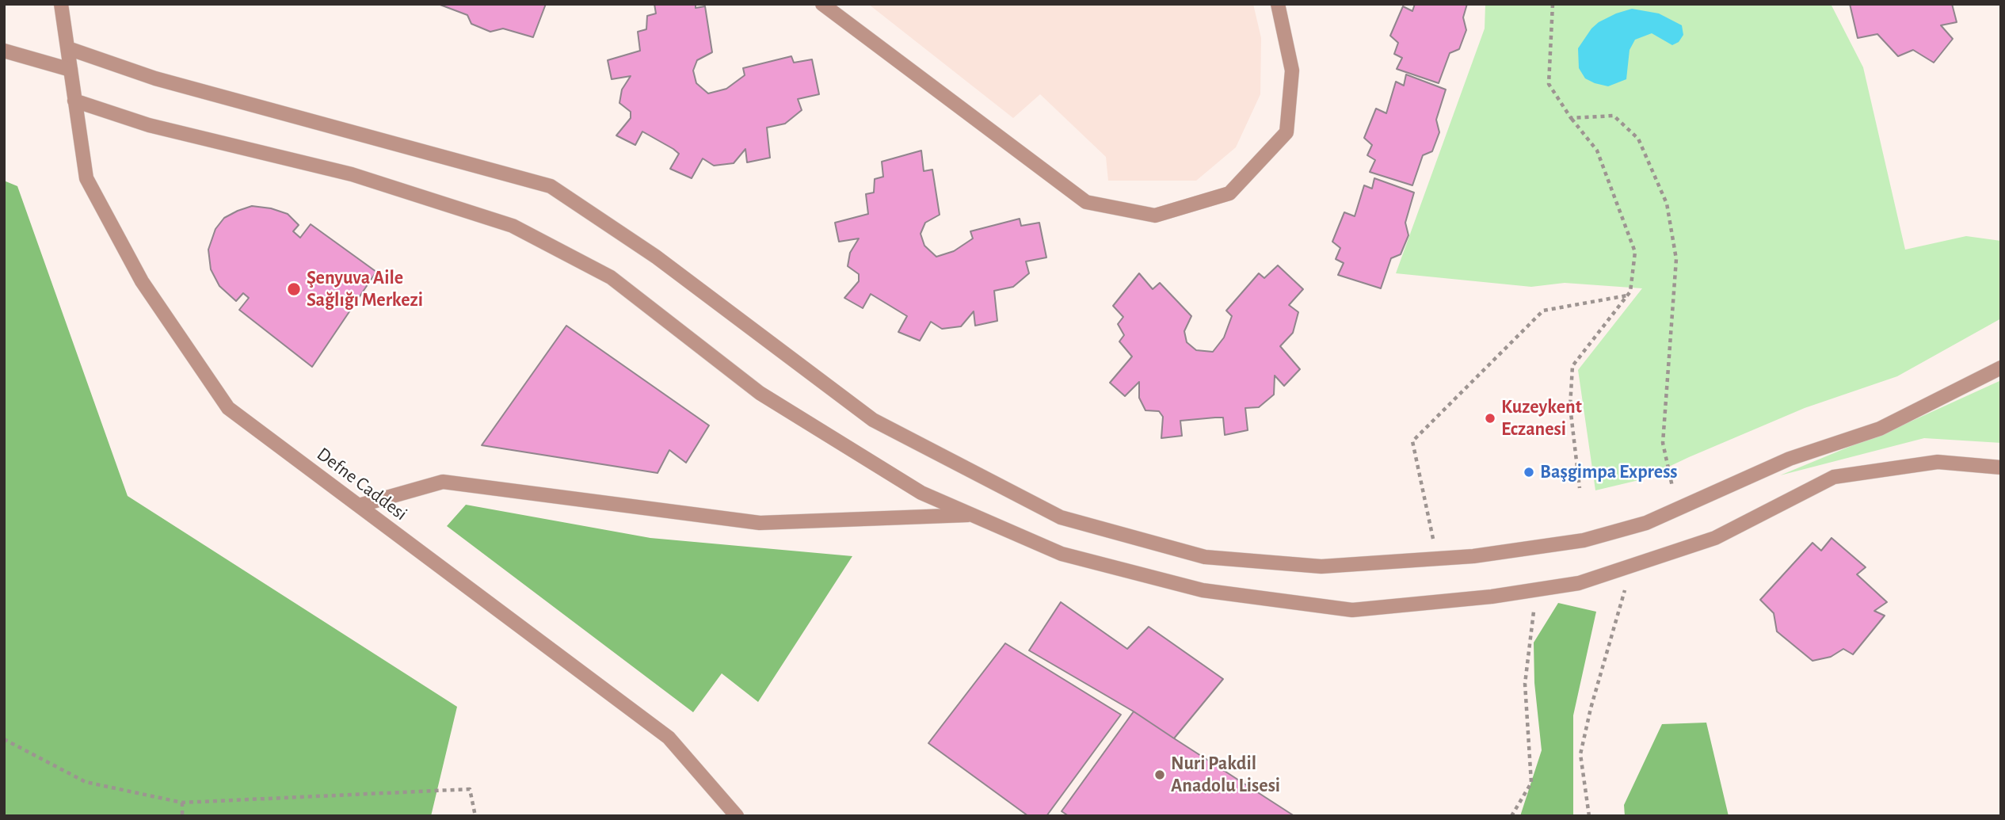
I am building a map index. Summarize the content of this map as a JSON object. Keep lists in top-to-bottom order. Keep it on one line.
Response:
{"streets":{"street":["Defne Caddesi"]},"places":["Şenyuva Aile Sağlığı Merkezi","Kuzeykent Eczanesi","Başgimpa Express","Nuri Pakdil Anadolu Lisesi"]}
